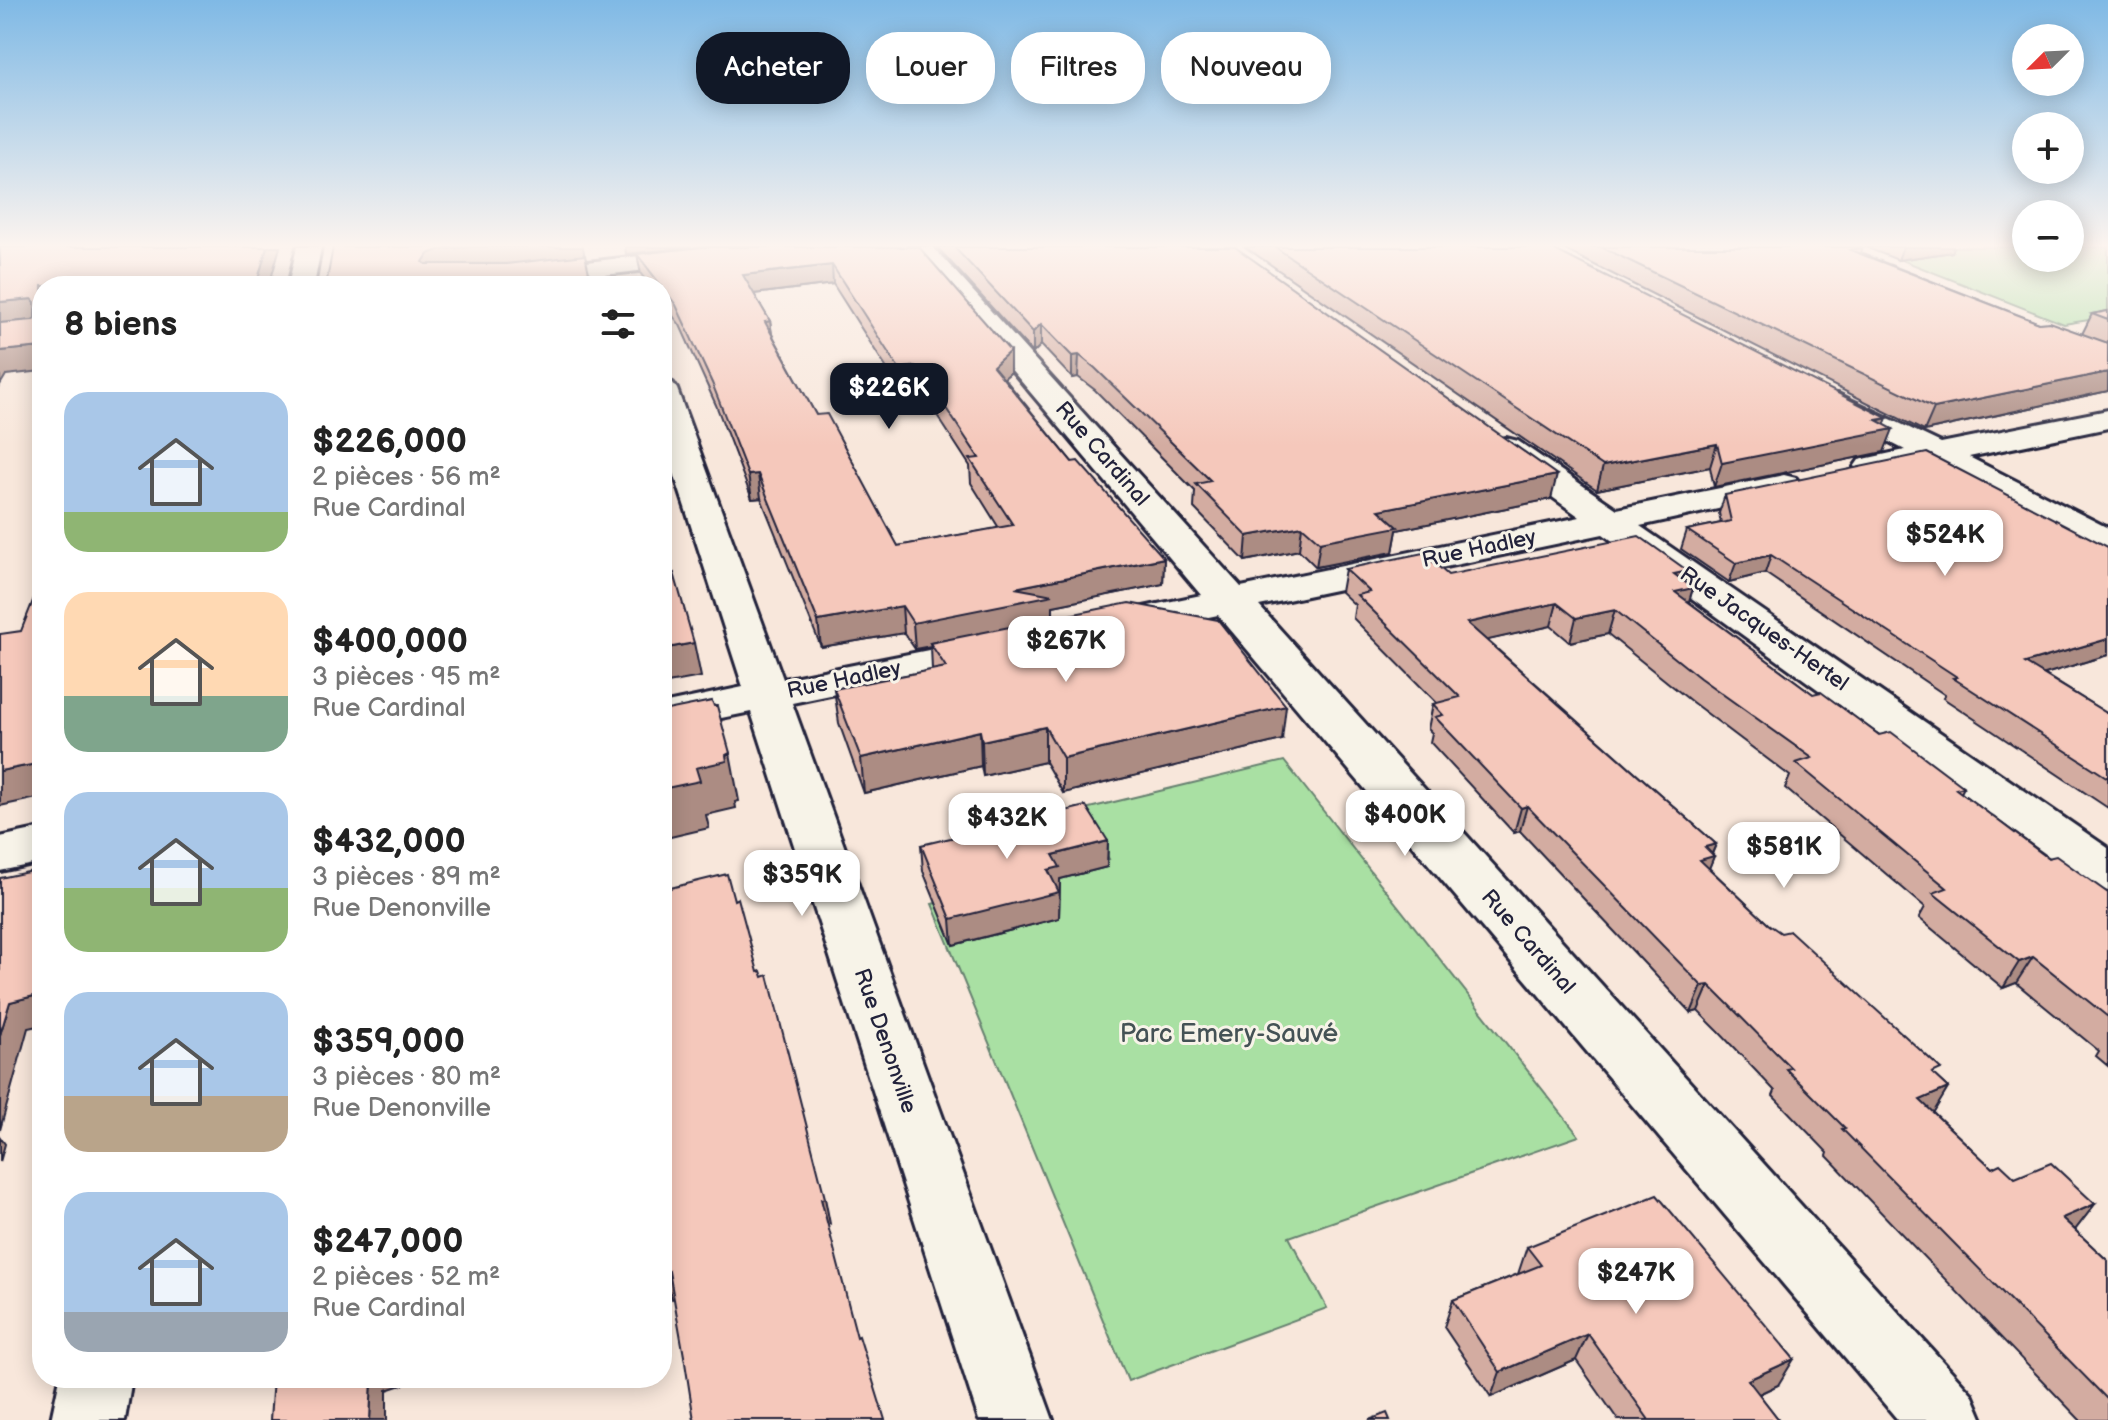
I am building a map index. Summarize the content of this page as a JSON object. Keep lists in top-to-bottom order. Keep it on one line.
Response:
{"streets":{"street":["Rue Cardinal","Rue Hadley","Rue Jacques-Hertel","Rue Denonville"]},"crossings":[["Rue Cardinal","Rue Hadley"],["Rue Hadley","Rue Jacques-Hertel"],["Rue Hadley","Rue Denonville"]],"parks":["Parc Emery-Sauvé"],"north":"bottom left","page":{"map_buttons":["+","−"],"chip":["Acheter","Louer","Filtres","Nouveau"],"heading":"8 biens","price":["$226K","$524K","$267K","$400K","$432K","$581K","$359K","$247K"],"list":[{"name":"$226,000","note":"2 pièces · 56 m² · Rue Cardinal"},{"name":"$400,000","note":"3 pièces · 95 m² · Rue Cardinal"},{"name":"$432,000","note":"3 pièces · 89 m² · Rue Denonville"},{"name":"$359,000","note":"3 pièces · 80 m² · Rue Denonville"},{"name":"$247,000","note":"2 pièces · 52 m² · Rue Cardinal"}]}}
